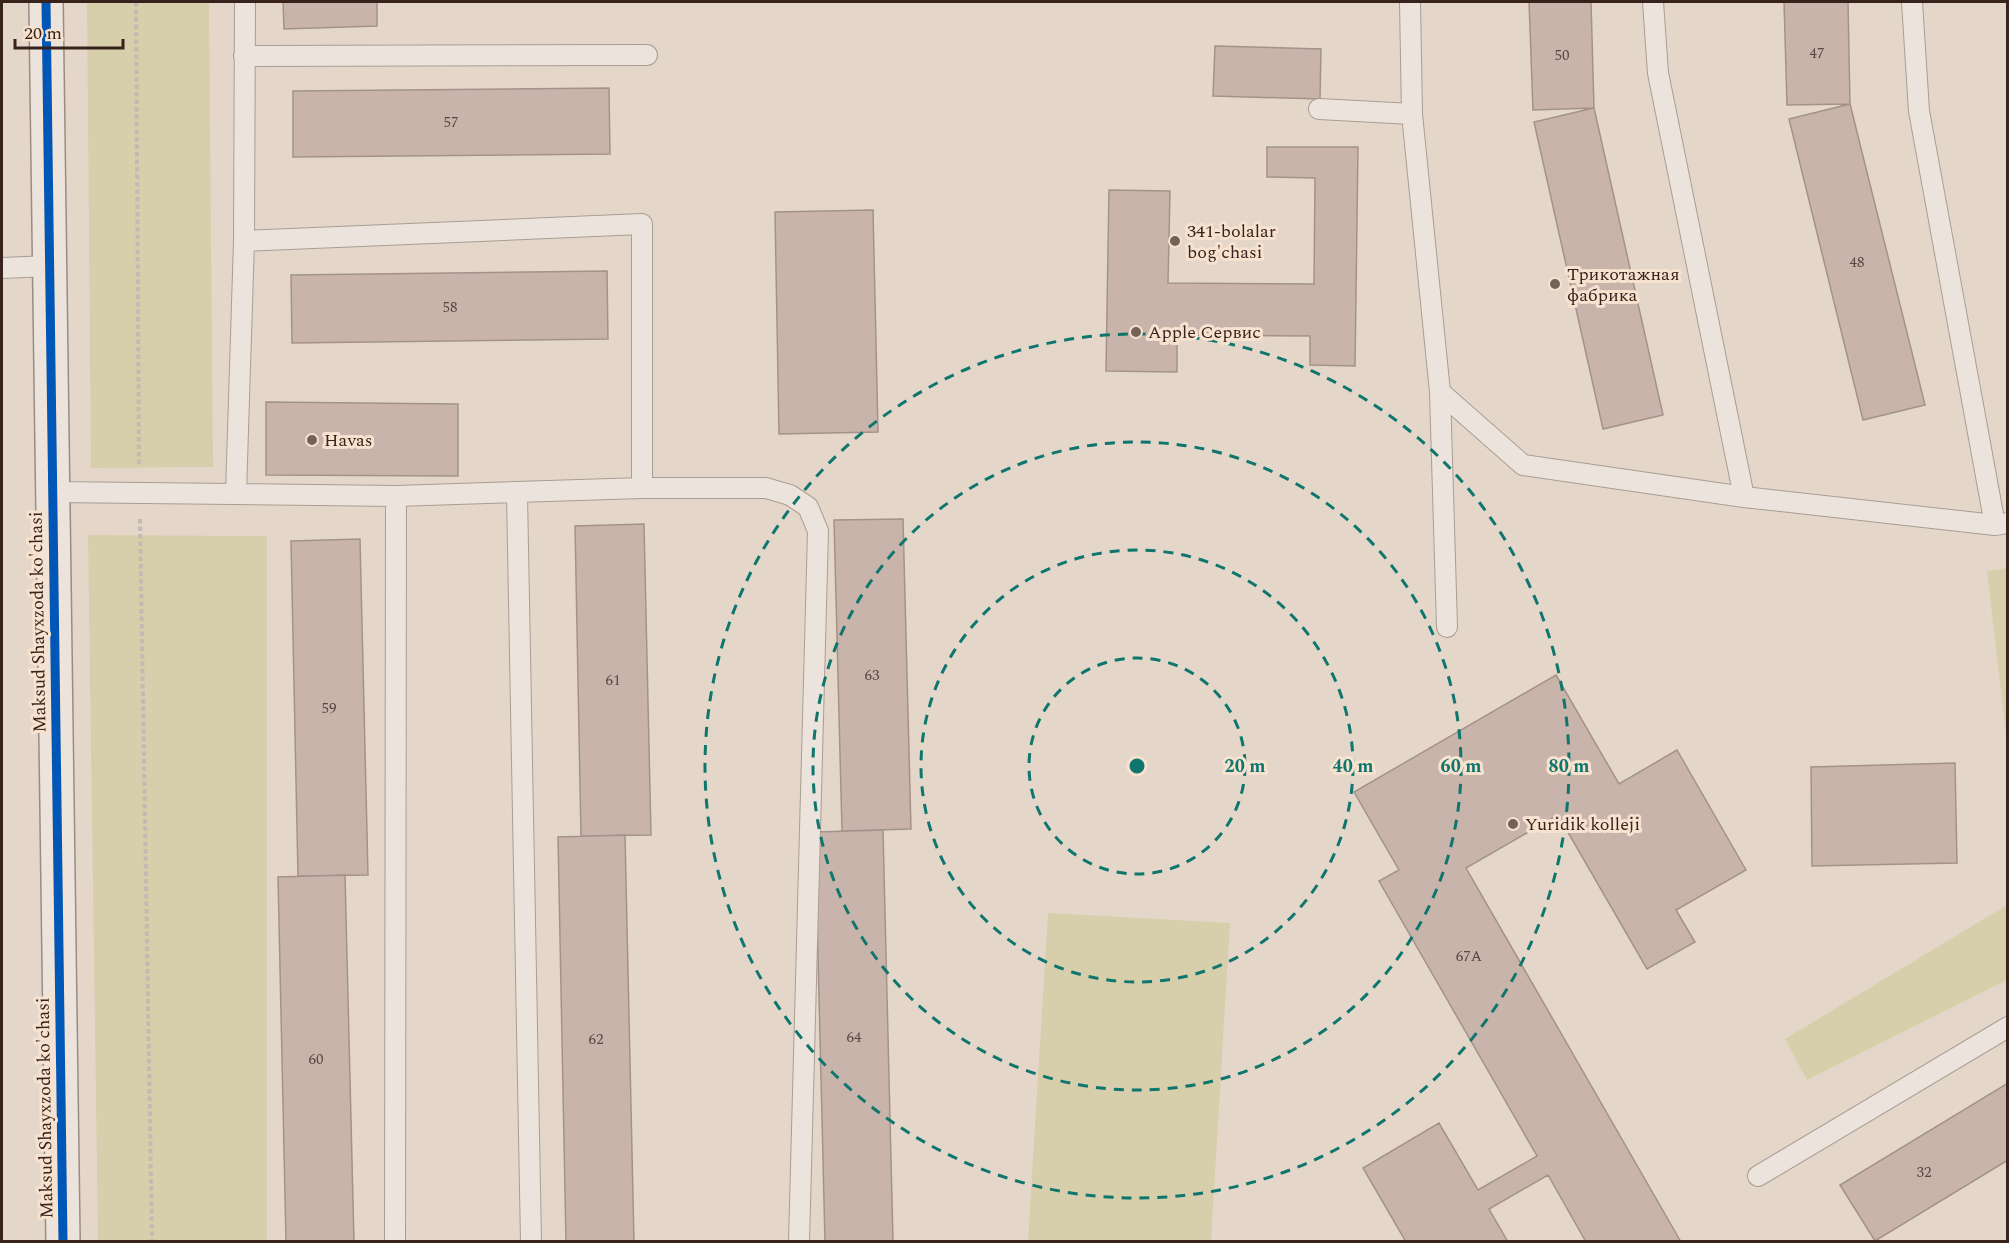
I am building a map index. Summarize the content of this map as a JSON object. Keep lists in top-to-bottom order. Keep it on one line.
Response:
{"streets":{"street":["Maksud Shayxzoda ko'chasi"]},"places":["341-bolalar bog'chasi","Трикотажная фабрика","Apple Сервис","Havas","Yuridik kolleji"],"house_numbers":["47","50","57","48","58","63","61","59","67A","64","62","60","32"],"scale_bar":"20 m","rings":["20 m","40 m","60 m","80 m"]}
